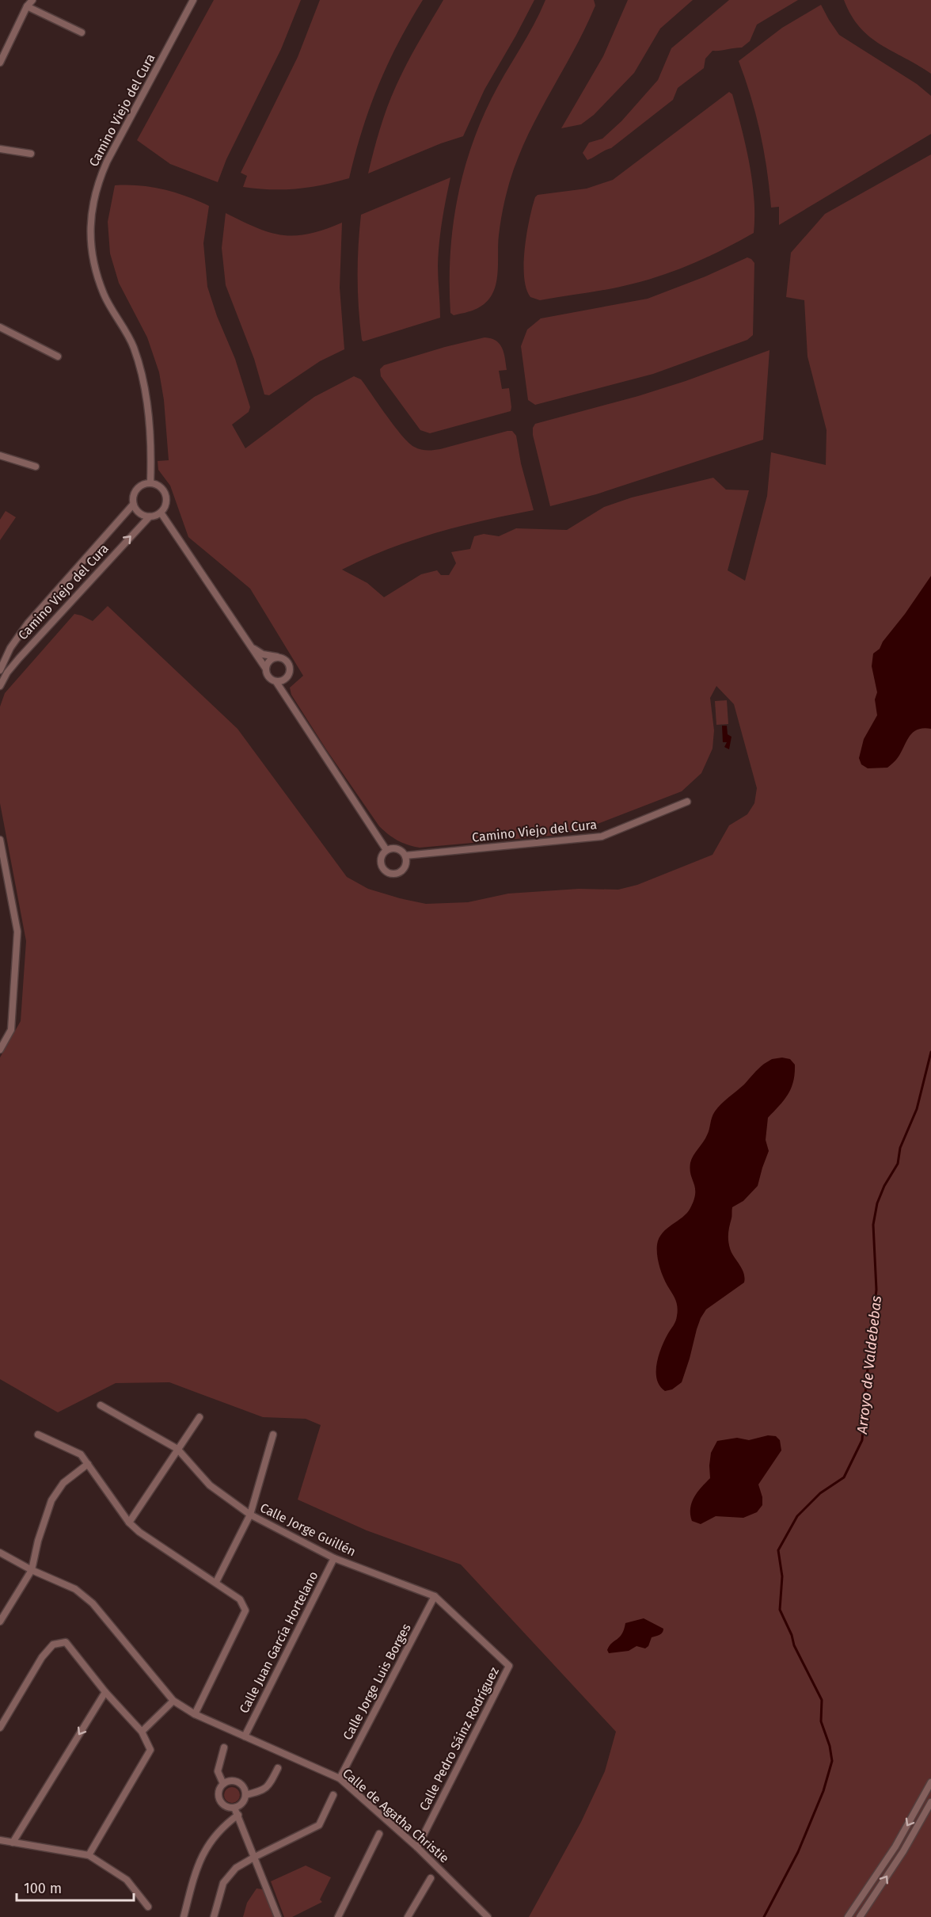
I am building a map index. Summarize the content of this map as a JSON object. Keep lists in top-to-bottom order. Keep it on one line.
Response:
{"streets":{"street":["Camino Viejo del Cura","Calle Jorge Guillén","Calle Juan García Hortelano","Calle Jorge Luis Borges","Calle Pedro Sáinz Rodríguez","Calle de Agatha Christie"]},"crossings":[["Calle Jorge Guillén","Calle Juan García Hortelano"],["Calle Jorge Guillén","Calle Jorge Luis Borges"],["Calle Jorge Guillén","Calle Pedro Sáinz Rodríguez"],["Calle Juan García Hortelano","Calle de Agatha Christie"],["Calle Jorge Luis Borges","Calle de Agatha Christie"],["Calle Pedro Sáinz Rodríguez","Calle de Agatha Christie"]],"water":["Arroyo de Valdebebas"],"scale_bar":"100 m"}
